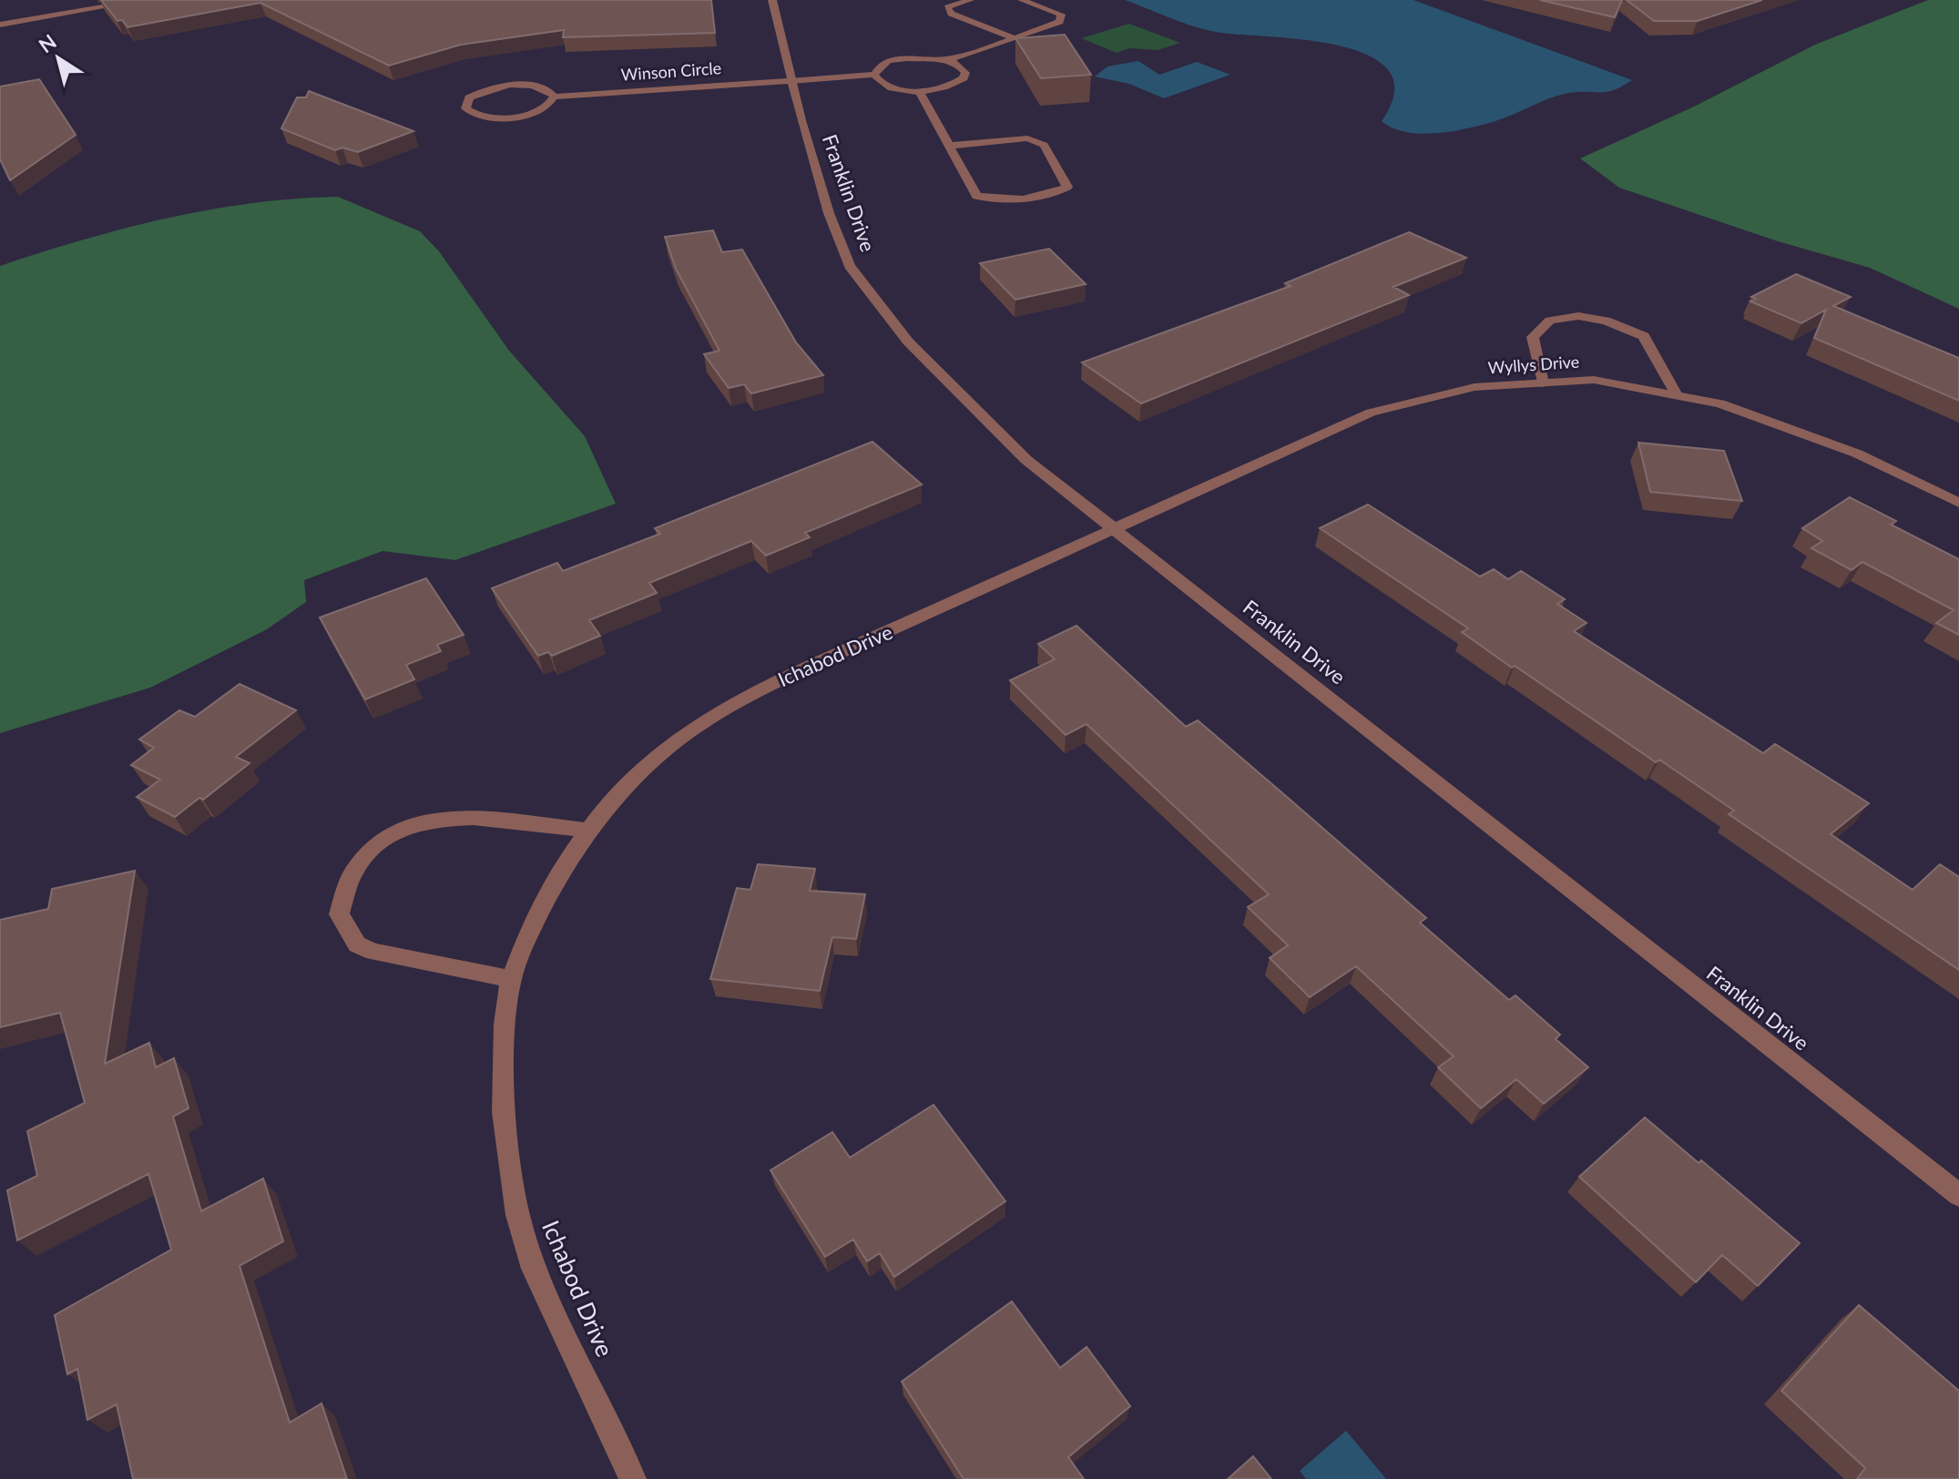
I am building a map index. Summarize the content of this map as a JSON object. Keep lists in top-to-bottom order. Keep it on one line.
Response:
{"streets":{"street":["Winson Circle","Franklin Drive","Wyllys Drive","Ichabod Drive"]},"crossings":[["Winson Circle","Franklin Drive"],["Franklin Drive","Wyllys Drive"],["Franklin Drive","Ichabod Drive"],["Wyllys Drive","Ichabod Drive"]],"north":"top left"}
